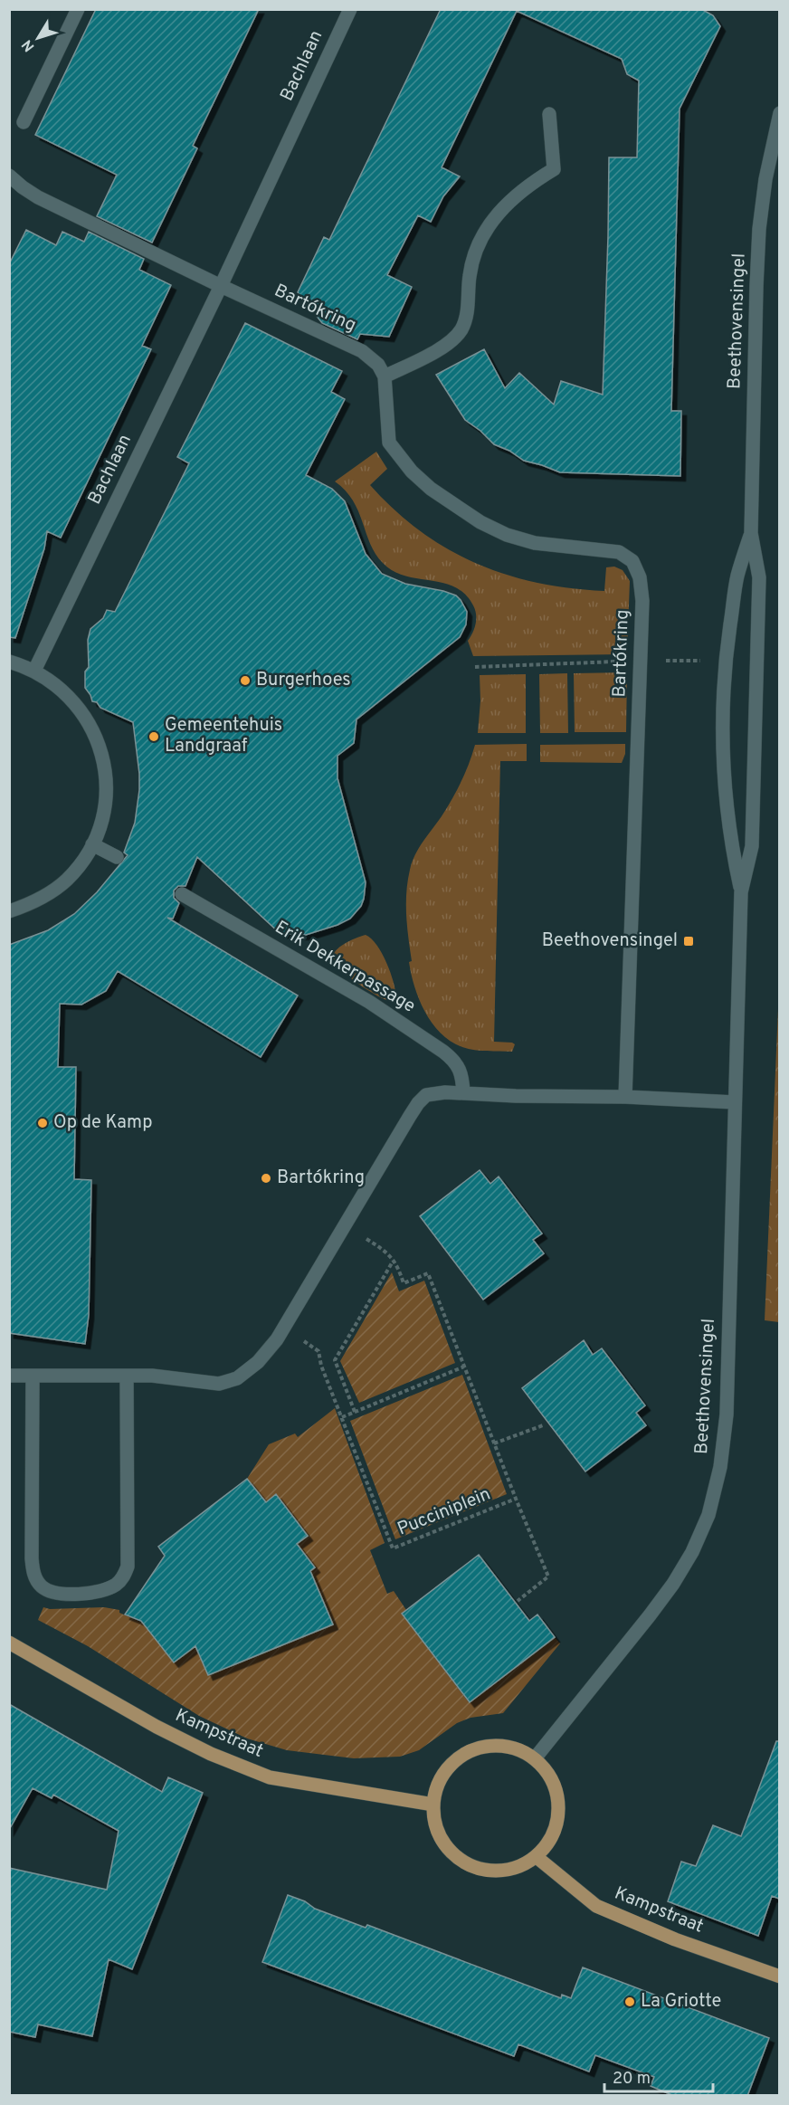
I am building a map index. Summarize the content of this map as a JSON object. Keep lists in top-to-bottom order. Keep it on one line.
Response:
{"streets":{"main road":["Kampstraat"],"street":["Bachlaan","Bartókring","Beethovensingel","Erik Dekkerpassage"],"path":["Pucciniplein"]},"crossings":[["Bachlaan","Bartókring"],["Beethovensingel","Kampstraat"]],"places":{"other":["Burgerhoes","Gemeentehuis Landgraaf","Op de Kamp","Bartókring","La Griotte"],"transit":["Beethovensingel"]},"scale_bar":"20 m","north":"bottom left"}
